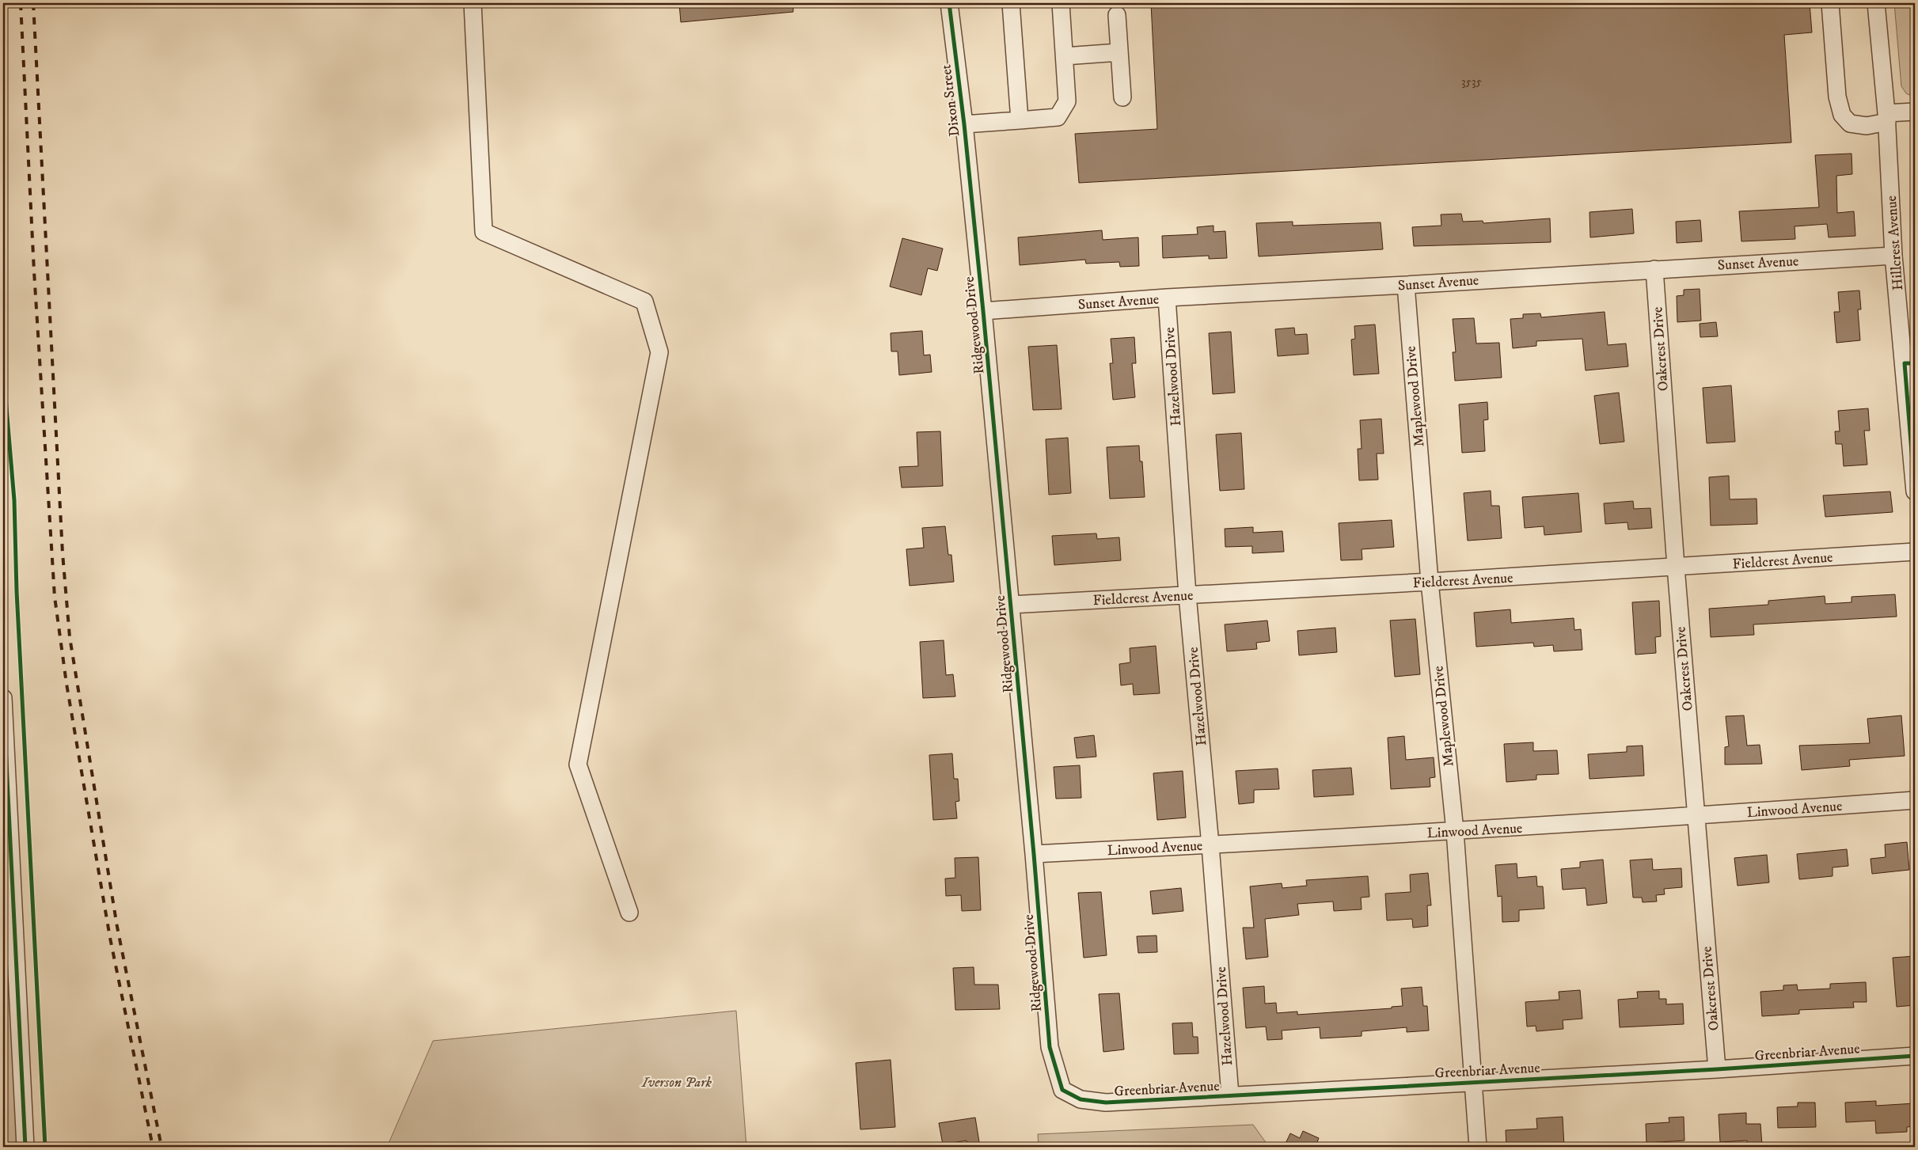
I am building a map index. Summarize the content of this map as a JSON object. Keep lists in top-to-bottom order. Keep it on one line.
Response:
{"streets":{"street":["Dixon Street","Hillcrest Avenue","Sunset Avenue","Ridgewood Drive","Oakcrest Drive","Hazelwood Drive","Maplewood Drive","Fieldcrest Avenue","Linwood Avenue","Greenbriar Avenue"]},"crossings":[["Dixon Street","Ridgewood Drive"],["Hillcrest Avenue","Sunset Avenue"],["Sunset Avenue","Ridgewood Drive"],["Sunset Avenue","Oakcrest Drive"],["Sunset Avenue","Hazelwood Drive"],["Sunset Avenue","Maplewood Drive"],["Ridgewood Drive","Fieldcrest Avenue"],["Ridgewood Drive","Linwood Avenue"],["Ridgewood Drive","Greenbriar Avenue"],["Oakcrest Drive","Fieldcrest Avenue"],["Oakcrest Drive","Linwood Avenue"],["Oakcrest Drive","Greenbriar Avenue"],["Hazelwood Drive","Fieldcrest Avenue"],["Hazelwood Drive","Linwood Avenue"],["Hazelwood Drive","Greenbriar Avenue"],["Maplewood Drive","Fieldcrest Avenue"],["Maplewood Drive","Linwood Avenue"],["Maplewood Drive","Greenbriar Avenue"]],"parks":["Iverson Park"],"house_numbers":["3535"]}
